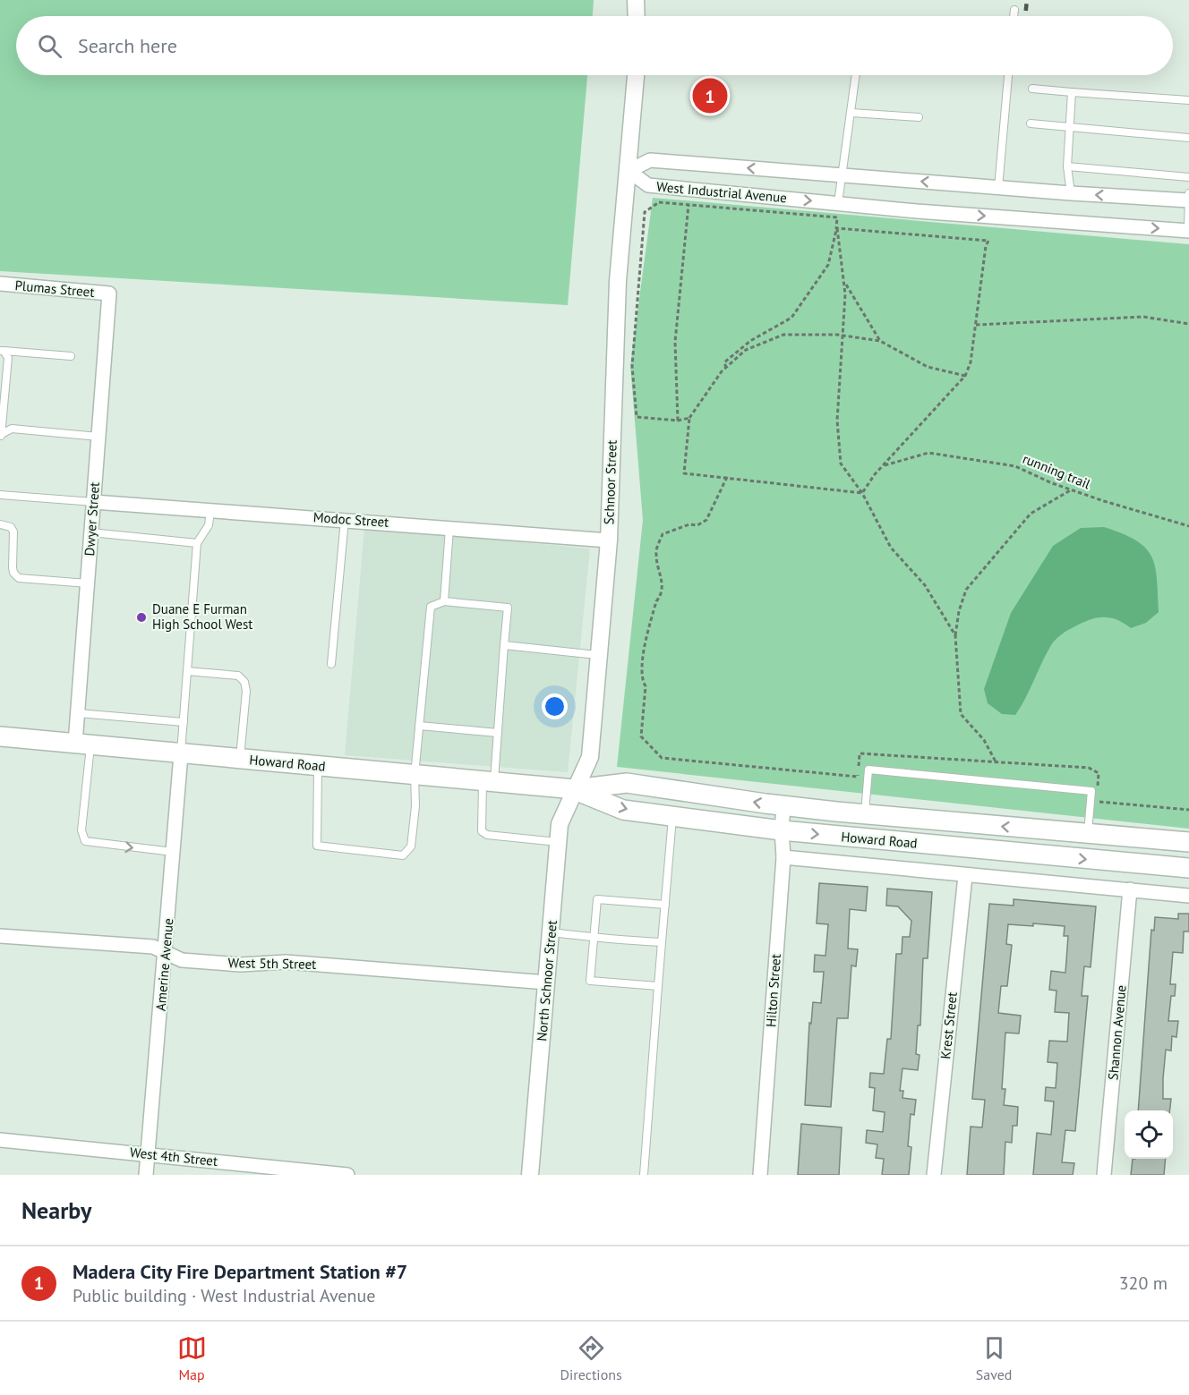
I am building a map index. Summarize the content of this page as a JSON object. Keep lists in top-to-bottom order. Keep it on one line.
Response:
{"streets":{"main road":["Howard Road"],"street":["West Industrial Avenue","Plumas Street","Schnoor Street","Dwyer Street","Modoc Street","West 5th Street","Amerine Avenue","North Schnoor Street","Hilton Street","Krest Street","Shannon Avenue","West 4th Street"],"path":["running trail"]},"crossings":[["West Industrial Avenue","Schnoor Street"],["Plumas Street","Dwyer Street"],["Schnoor Street","Modoc Street"],["Schnoor Street","Howard Road"],["Schnoor Street","North Schnoor Street"],["Dwyer Street","Modoc Street"],["Dwyer Street","Howard Road"],["Howard Road","Amerine Avenue"],["Howard Road","North Schnoor Street"],["Howard Road","Hilton Street"],["West 5th Street","Amerine Avenue"],["West 5th Street","North Schnoor Street"],["Amerine Avenue","West 4th Street"]],"places":["Duane E Furman High School West"],"page":{"search":"Search here","pins":"1","heading":"Nearby","list":[{"mark":"1","name":"Madera City Fire Department Station #7","note":"Public building · West Industrial Avenue","value":"320 m"}],"nav":["Map","Directions","Saved"]}}
